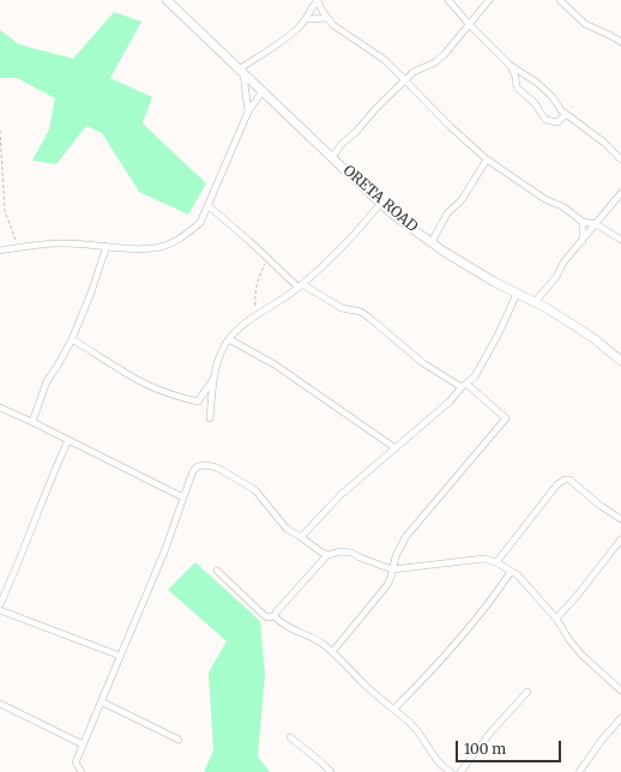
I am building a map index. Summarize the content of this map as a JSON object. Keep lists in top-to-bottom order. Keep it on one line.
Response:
{"streets":{"street":["ORETA ROAD"]},"scale_bar":"100 m"}
